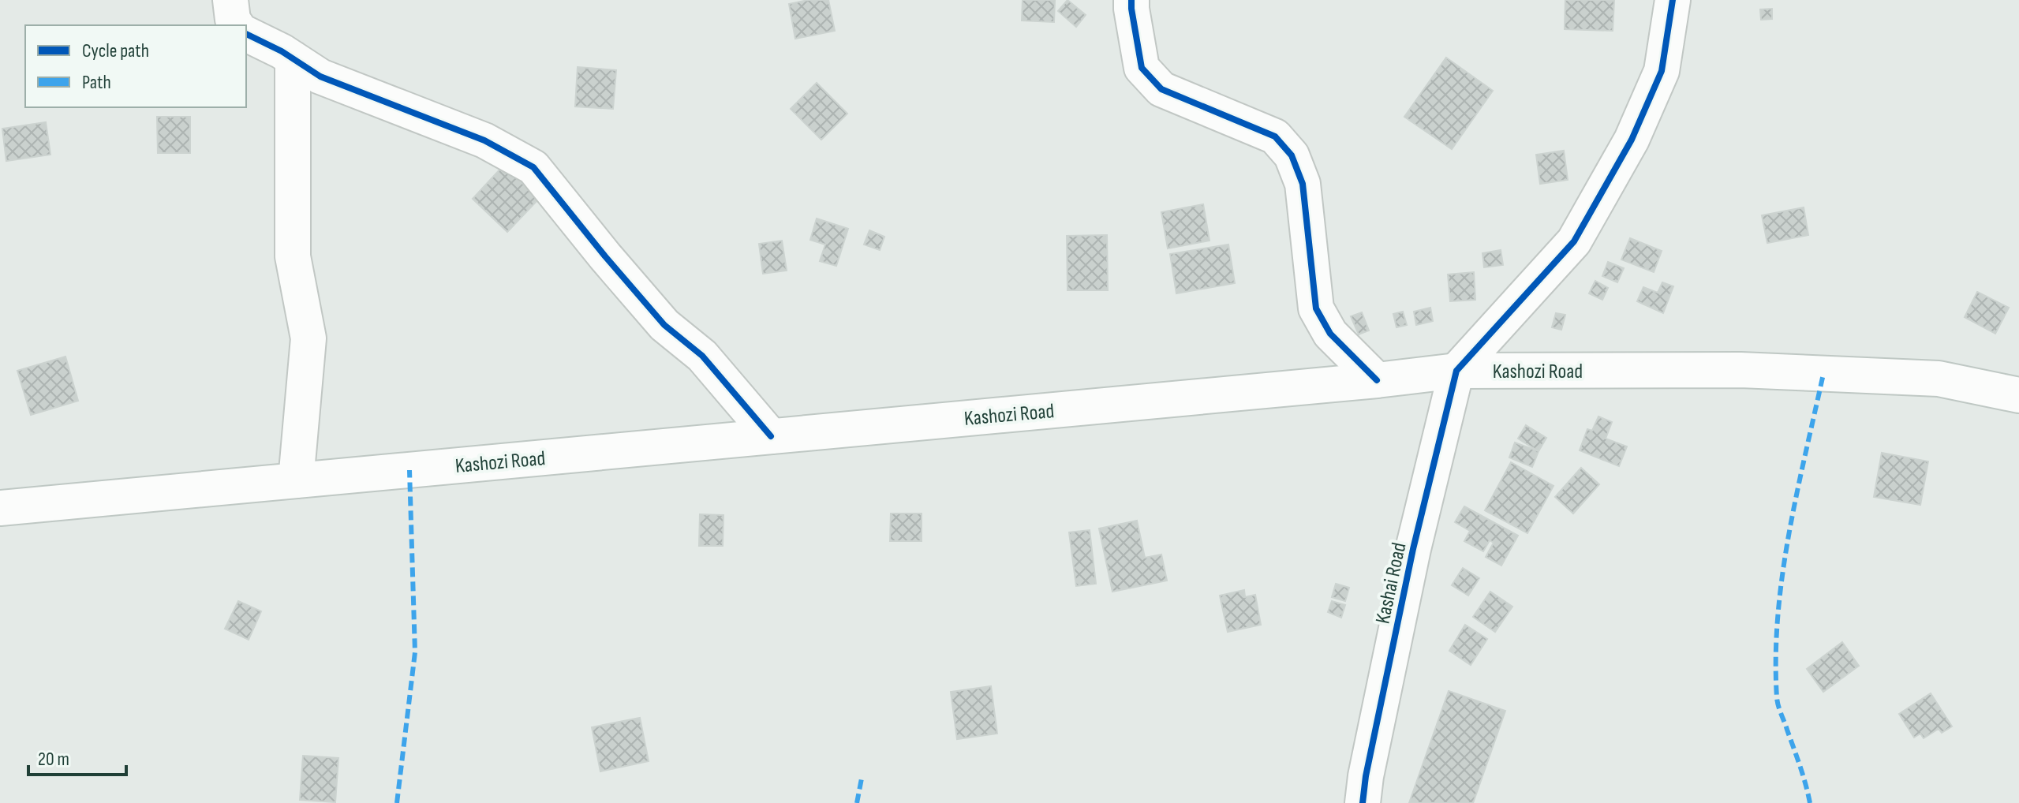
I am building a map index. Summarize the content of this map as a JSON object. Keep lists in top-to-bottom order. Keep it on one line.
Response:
{"streets":{"street":["Kashozi Road","Kashai Road"]},"crossings":[["Kashozi Road","Kashai Road"]],"legend":["Cycle path","Path"],"scale_bar":"20 m"}
